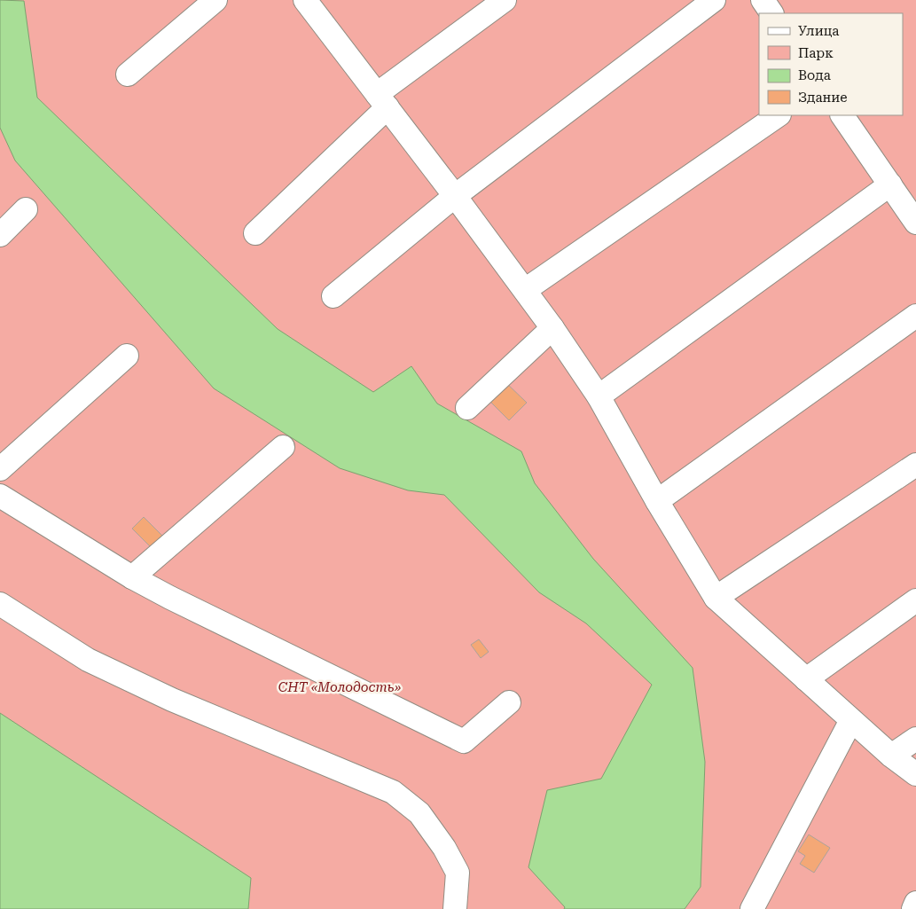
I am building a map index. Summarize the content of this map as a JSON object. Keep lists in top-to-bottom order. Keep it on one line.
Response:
{"parks":["СНТ «Молодость»"],"legend":["Улица","Парк","Вода","Здание"]}
